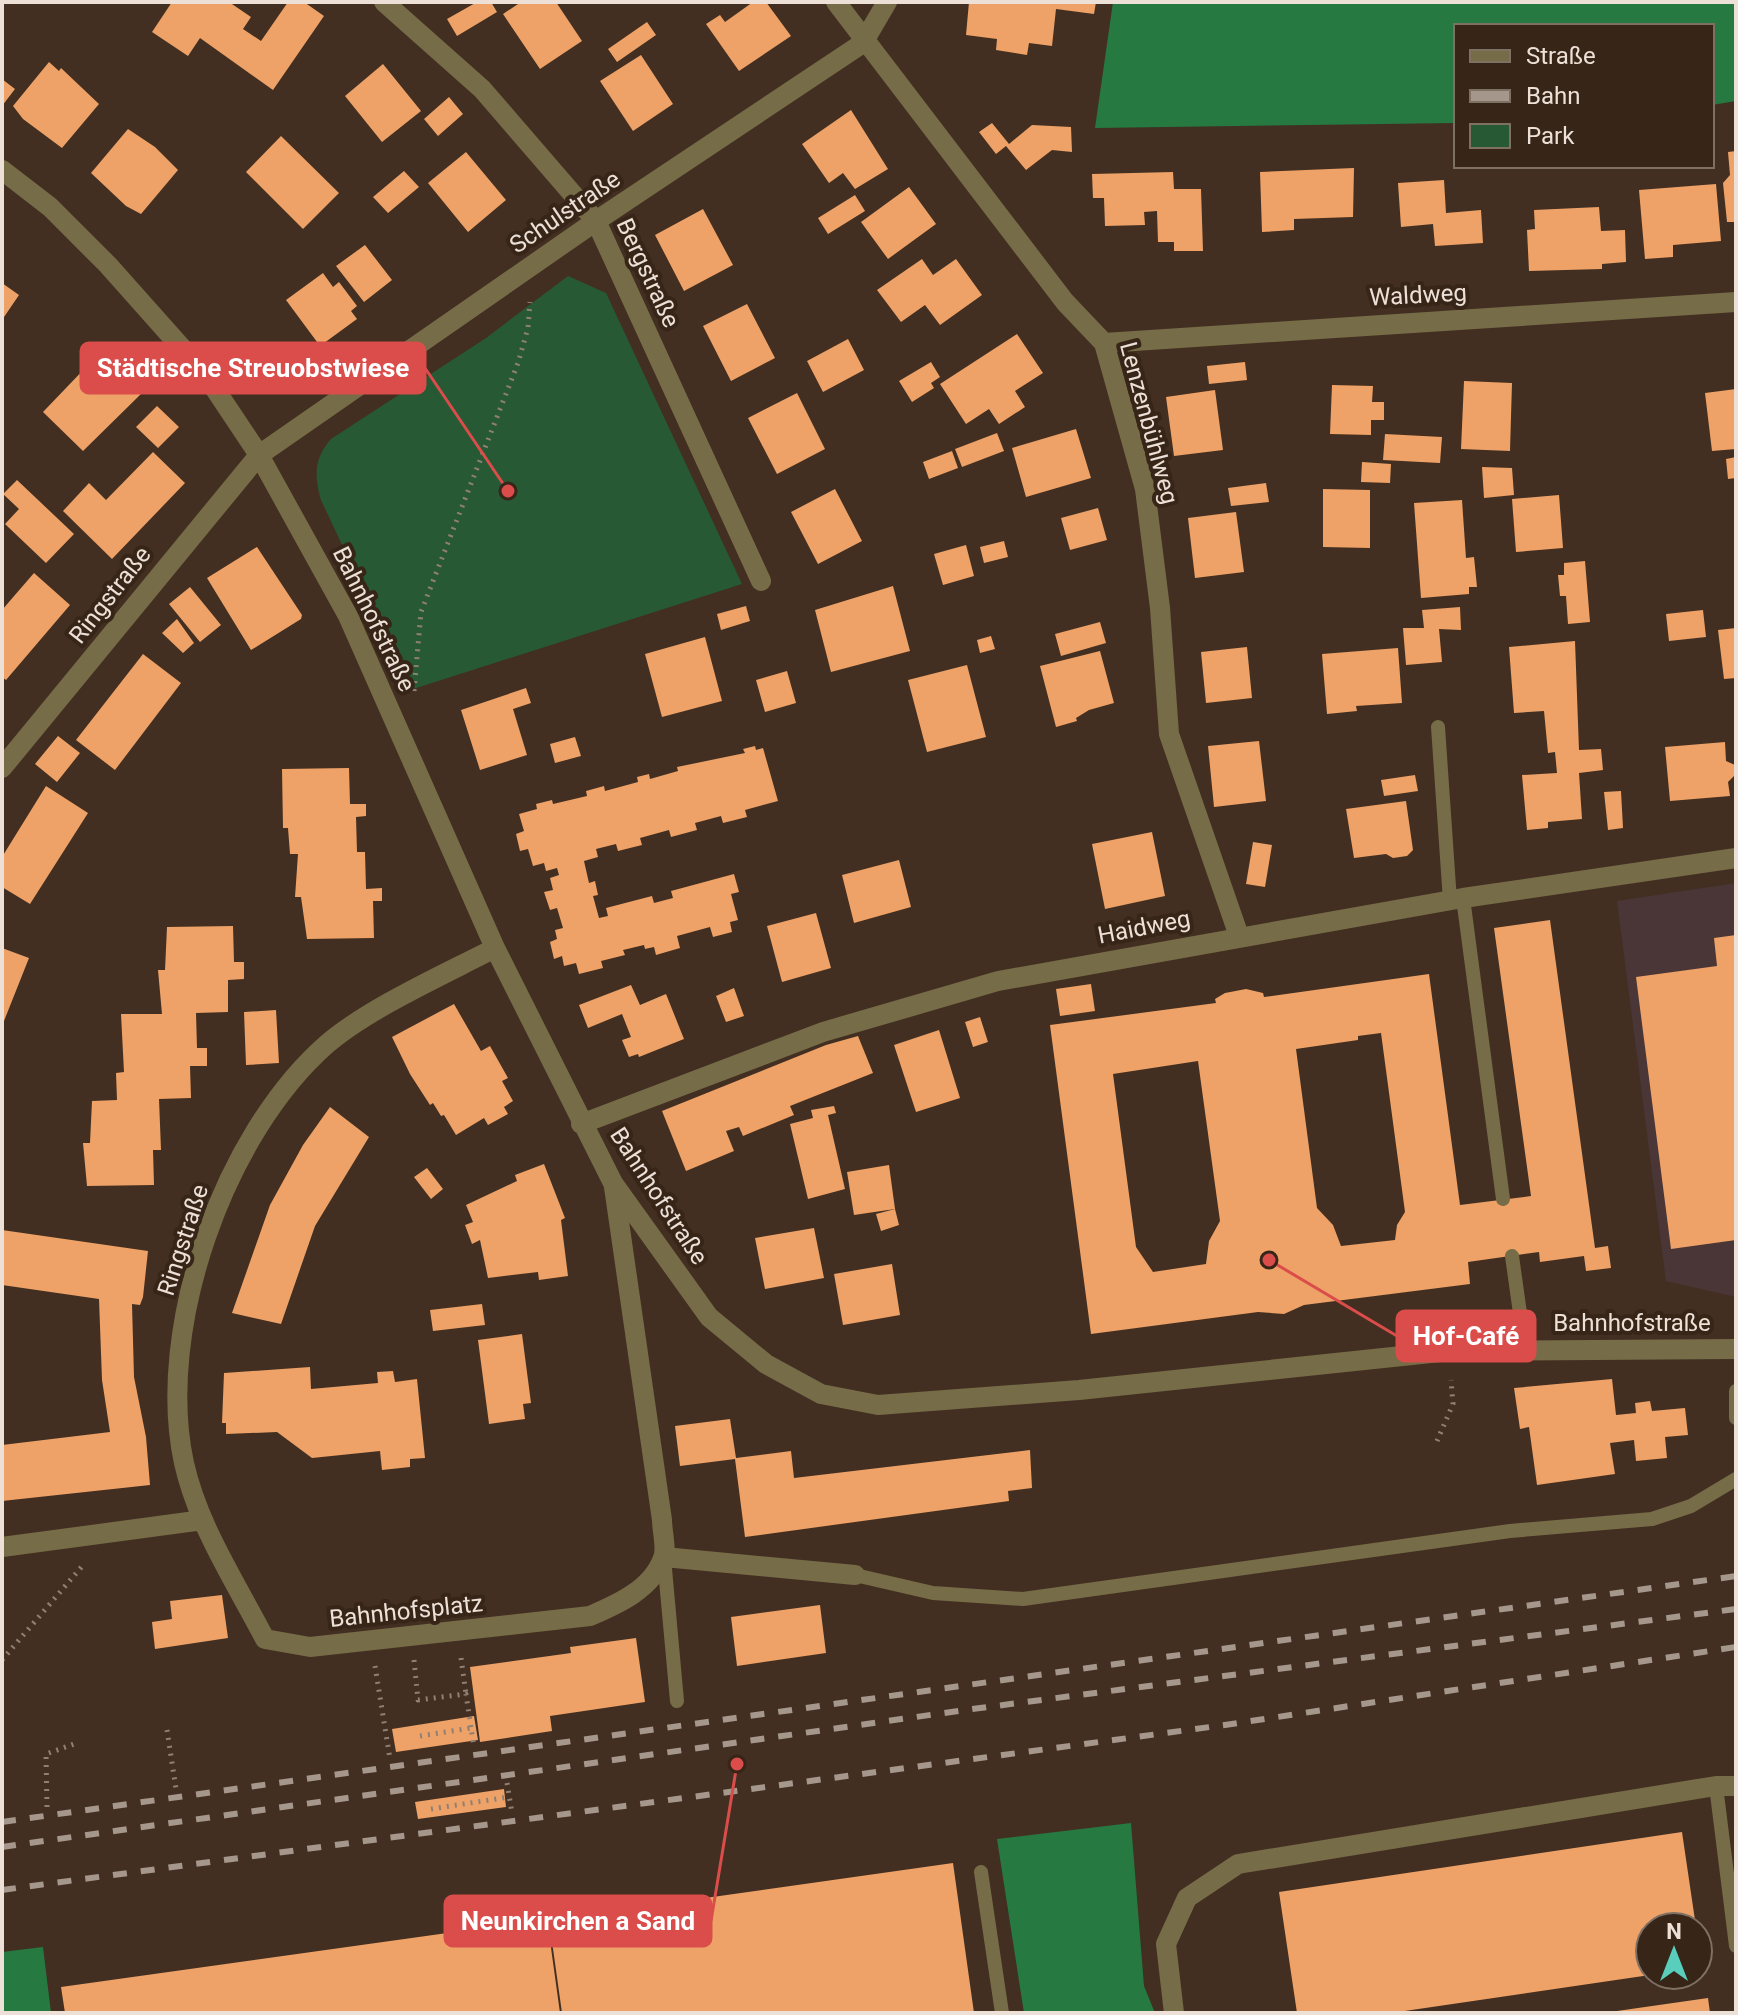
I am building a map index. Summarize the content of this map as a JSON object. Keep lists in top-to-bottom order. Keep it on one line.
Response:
{"streets":{"street":["Schulstraße","Bergstraße","Waldweg","Lenzenbühlweg","Ringstraße","Bahnhofstraße","Haidweg","Bahnhofsplatz"]},"crossings":[["Schulstraße","Bergstraße"],["Schulstraße","Lenzenbühlweg"],["Schulstraße","Ringstraße"],["Schulstraße","Bahnhofstraße"],["Waldweg","Lenzenbühlweg"],["Lenzenbühlweg","Haidweg"],["Ringstraße","Bahnhofstraße"],["Ringstraße","Bahnhofsplatz"],["Bahnhofstraße","Haidweg"]],"places":["Städtische Streuobstwiese","Hof-Café","Neunkirchen a Sand"],"legend":["Straße","Bahn","Park"],"north":"top"}
